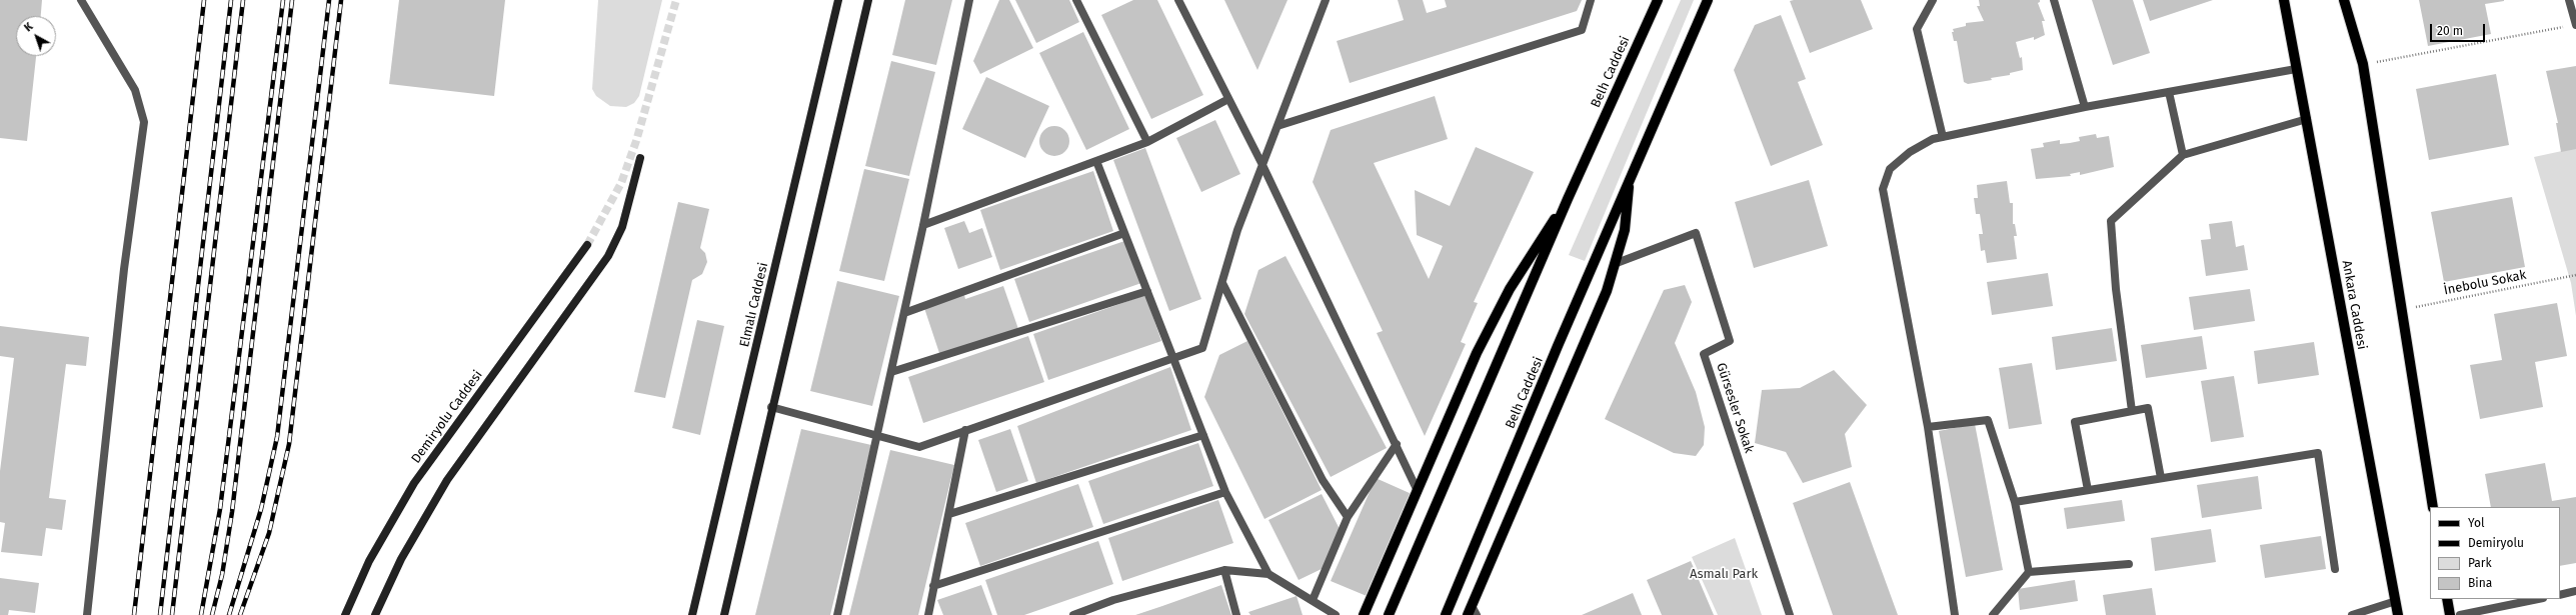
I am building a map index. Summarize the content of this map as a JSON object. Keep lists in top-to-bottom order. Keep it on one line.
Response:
{"streets":{"main road":["Belh Caddesi","Elmalı Caddesi","Ankara Caddesi","Demiryolu Caddesi"],"street":["Gürsesler Sokak"],"path":["İnebolu Sokak"]},"crossings":[["Belh Caddesi","Gürsesler Sokak"]],"parks":["Asmalı Park"],"legend":["Yol","Demiryolu","Park","Bina"],"scale_bar":"20 m","north":"top left"}
